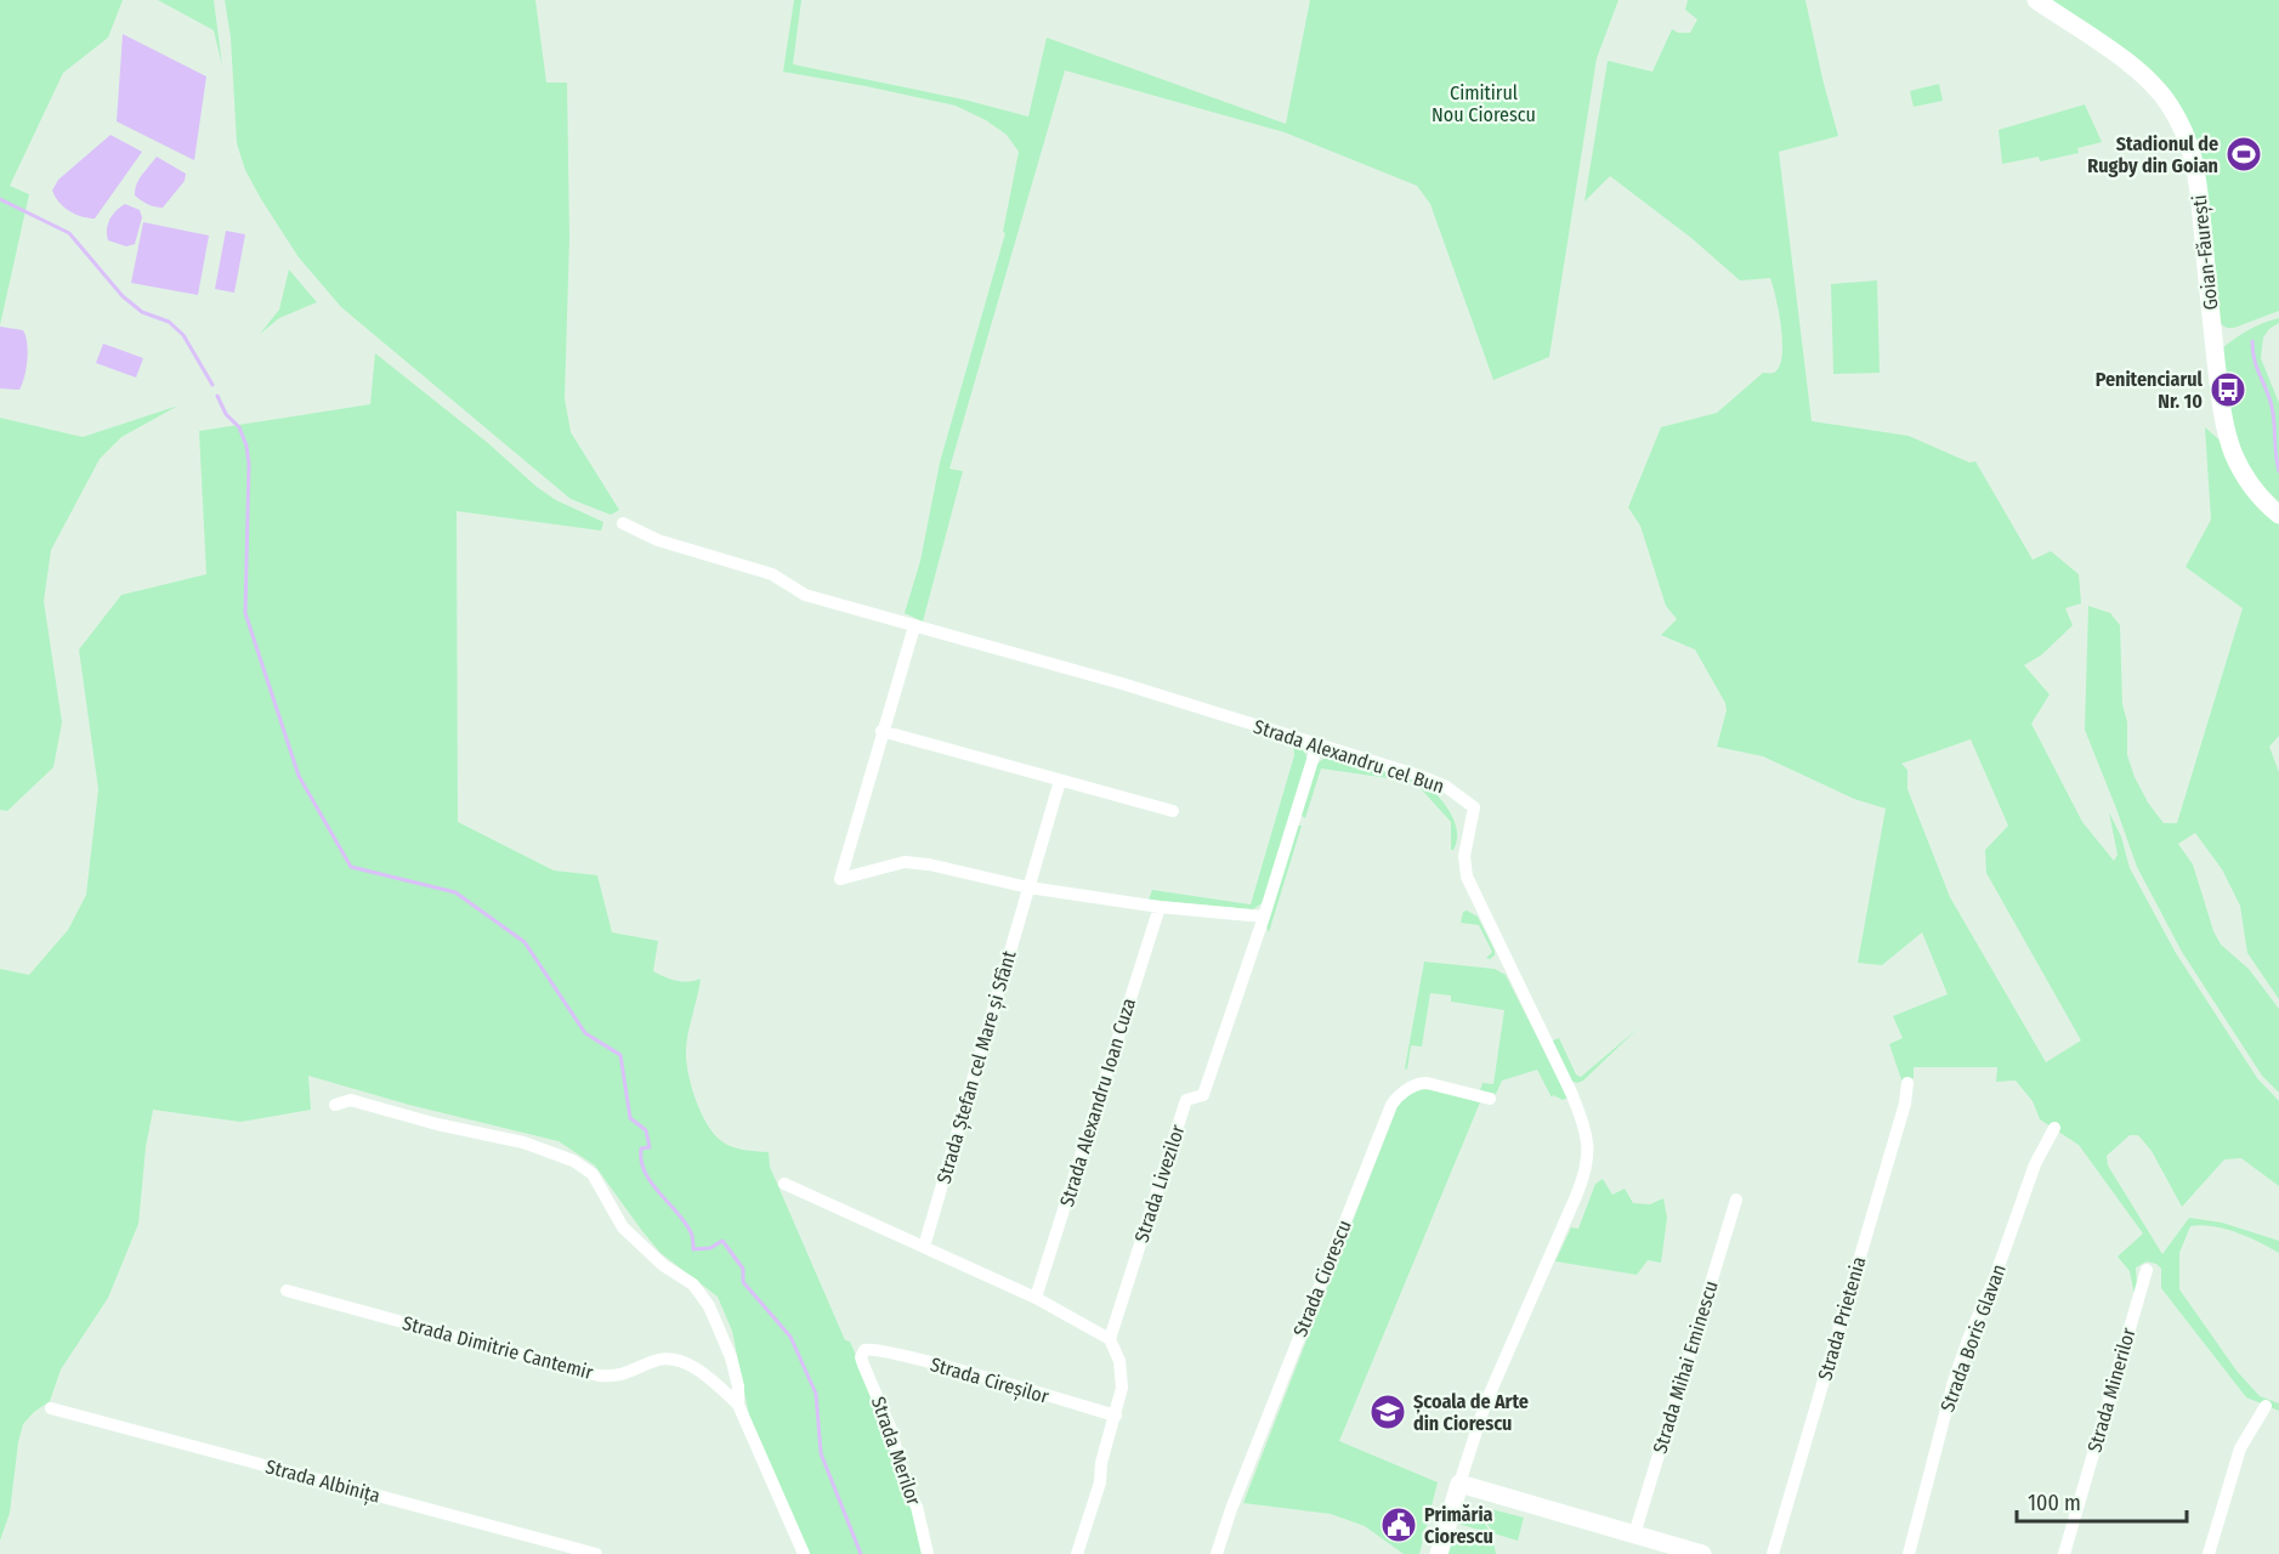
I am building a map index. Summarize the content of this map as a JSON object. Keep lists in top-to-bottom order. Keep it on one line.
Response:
{"streets":{"street":["Goian-Făurești","Strada Alexandru cel Bun","Strada Ștefan cel Mare și Sfânt","Strada Alexandru Ioan Cuza","Strada Livezilor","Strada Ciorescu","Strada Prietenia","Strada Boris Glavan","Strada Dimitrie Cantemir","Strada Mihai Eminescu","Strada Cireșilor","Strada Minerilor","Strada Merilor","Strada Albinița"]},"crossings":[["Strada Alexandru cel Bun","Strada Livezilor"],["Strada Cireșilor","Strada Merilor"]],"parks":["Cimitirul Nou Ciorescu"],"places":{"sports":["Stadionul de Rugby din Goian"],"bus stop":["Penitenciarul Nr. 10"],"school or university":["Școala de Arte din Ciorescu"],"public building":["Primăria Ciorescu"]},"scale_bar":"100 m"}
